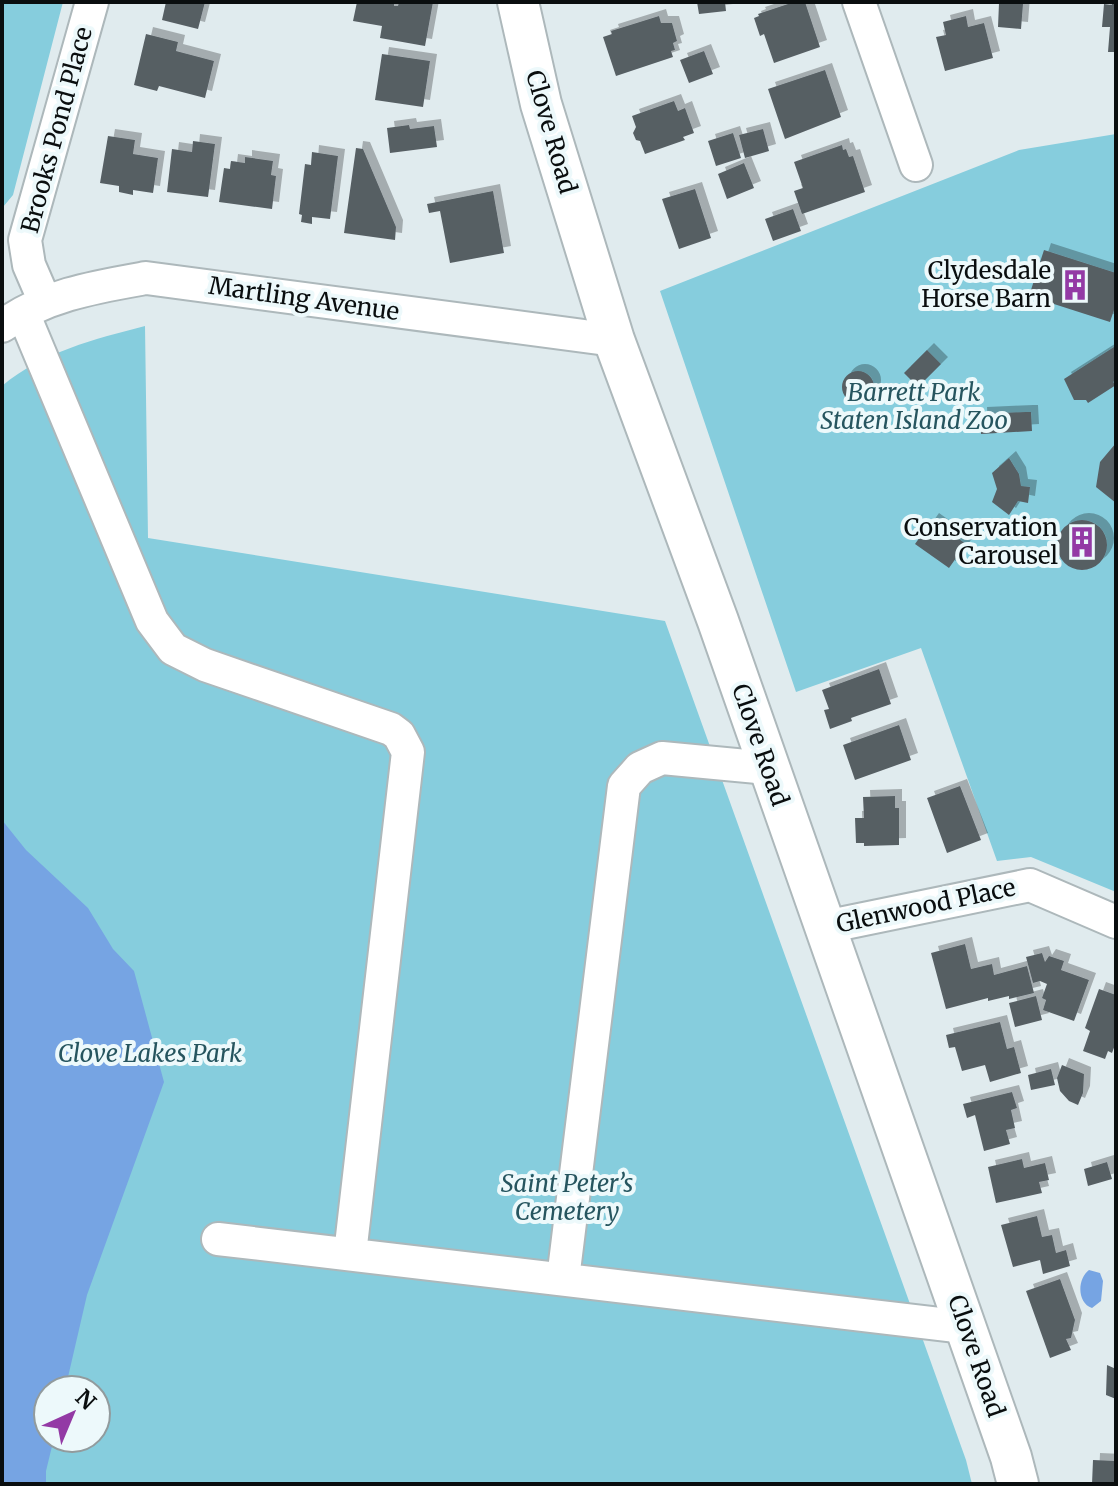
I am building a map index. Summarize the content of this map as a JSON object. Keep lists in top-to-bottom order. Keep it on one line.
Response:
{"streets":{"main road":["Clove Road"],"street":["Brooks Pond Place","Martling Avenue","Glenwood Place"]},"crossings":[["Brooks Pond Place","Martling Avenue"],["Clove Road","Martling Avenue"],["Clove Road","Glenwood Place"]],"parks":["Barrett Park Staten Island Zoo","Clove Lakes Park","Saint Peter’s Cemetery"],"places":{"building":["Clydesdale Horse Barn","Conservation Carousel"]},"north":"top right"}
